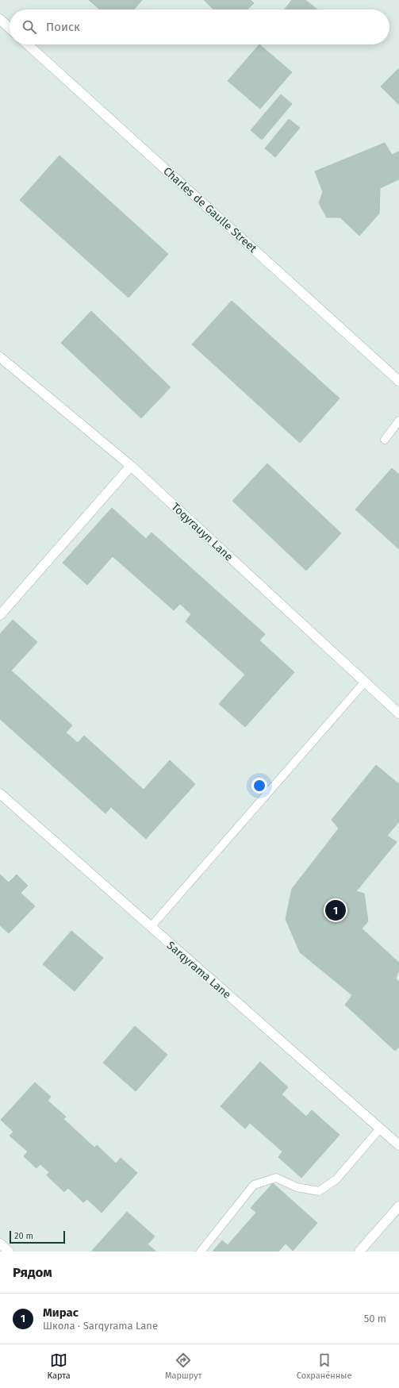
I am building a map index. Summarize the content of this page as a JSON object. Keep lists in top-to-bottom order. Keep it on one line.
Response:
{"streets":{"street":["Charles de Gaulle Street","Toqyrauyn Lane","Sarqyrama Lane"]},"scale_bar":"20 m","page":{"search":"Поиск","pins":"1","scale":"20 m","heading":"Рядом","list":[{"mark":"1","name":"Мирас","note":"Школа · Sarqyrama Lane","value":"50 m"}],"nav":["Карта","Маршрут","Сохранённые"]}}
